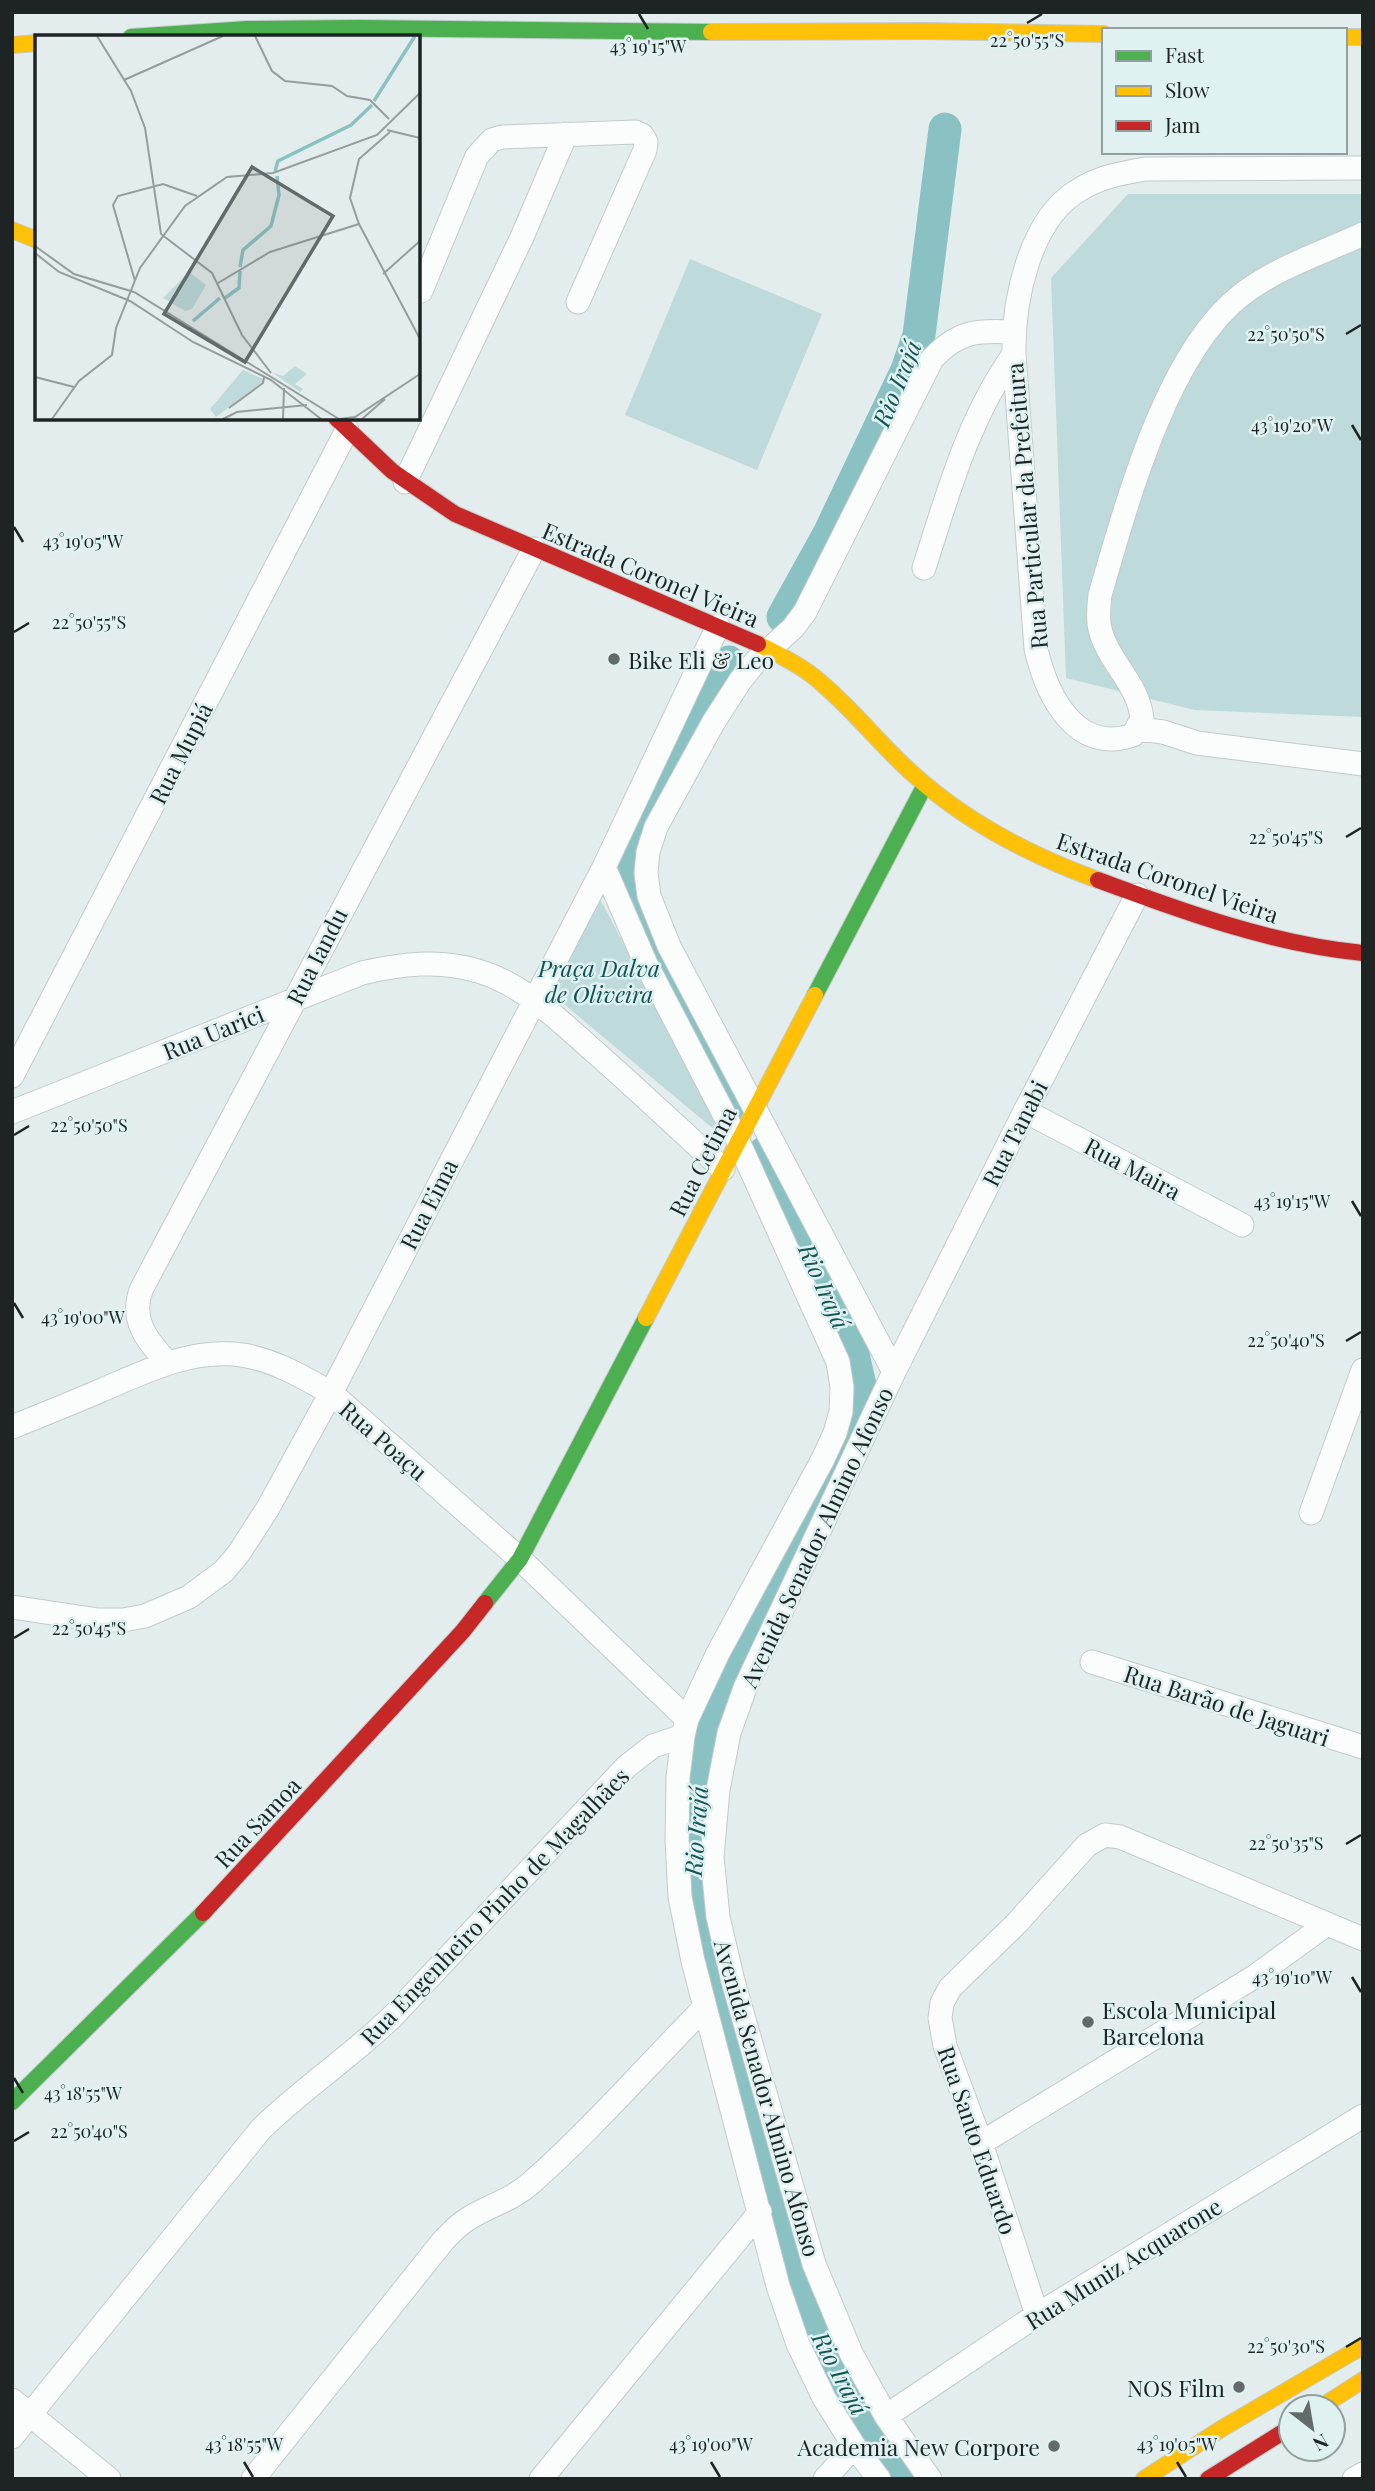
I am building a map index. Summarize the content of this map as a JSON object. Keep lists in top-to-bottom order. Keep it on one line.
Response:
{"streets":{"street":["Rua Particular da Prefeitura","Estrada Coronel Vieira","Rua Mupiá","Rua Iandu","Rua Uarici","Rua Tanabi","Rua Cetima","Rua Maira","Rua Eima","Rua Poaçu","Avenida Senador Almino Afonso","Rua Barão de Jaguari","Rua Samoa","Rua Engenheiro Pinho de Magalhães","Rua Santo Eduardo","Rua Muniz Acquarone"]},"crossings":[["Rua Particular da Prefeitura","Avenida Senador Almino Afonso"],["Estrada Coronel Vieira","Rua Mupiá"],["Estrada Coronel Vieira","Rua Iandu"],["Estrada Coronel Vieira","Rua Tanabi"],["Estrada Coronel Vieira","Rua Cetima"],["Estrada Coronel Vieira","Rua Eima"],["Estrada Coronel Vieira","Avenida Senador Almino Afonso"],["Rua Iandu","Rua Uarici"],["Rua Iandu","Rua Poaçu"],["Rua Uarici","Rua Cetima"],["Rua Uarici","Rua Eima"],["Rua Tanabi","Rua Maira"],["Rua Tanabi","Avenida Senador Almino Afonso"],["Rua Cetima","Rua Poaçu"],["Rua Cetima","Avenida Senador Almino Afonso"],["Rua Cetima","Rua Samoa"],["Rua Eima","Rua Poaçu"],["Rua Eima","Avenida Senador Almino Afonso"],["Rua Poaçu","Avenida Senador Almino Afonso"],["Rua Poaçu","Rua Samoa"],["Rua Poaçu","Rua Engenheiro Pinho de Magalhães"],["Avenida Senador Almino Afonso","Rua Engenheiro Pinho de Magalhães"],["Avenida Senador Almino Afonso","Rua Muniz Acquarone"],["Rua Santo Eduardo","Rua Muniz Acquarone"]],"water":["Rio Irajá"],"parks":["Praça Dalva de Oliveira"],"places":["Bike Eli & Leo","Escola Municipal Barcelona","NOS Film","Academia New Corpore"],"legend":["Fast","Slow","Jam"],"north":"bottom right","coordinates":["22°50'55\"S","43°19'15\"W","22°50'50\"S","43°19'20\"W","43°19'05\"W","22°50'45\"S","43°19'00\"W","22°50'40\"S","22°50'35\"S","43°19'10\"W","43°18'55\"W","22°50'30\"S"]}
